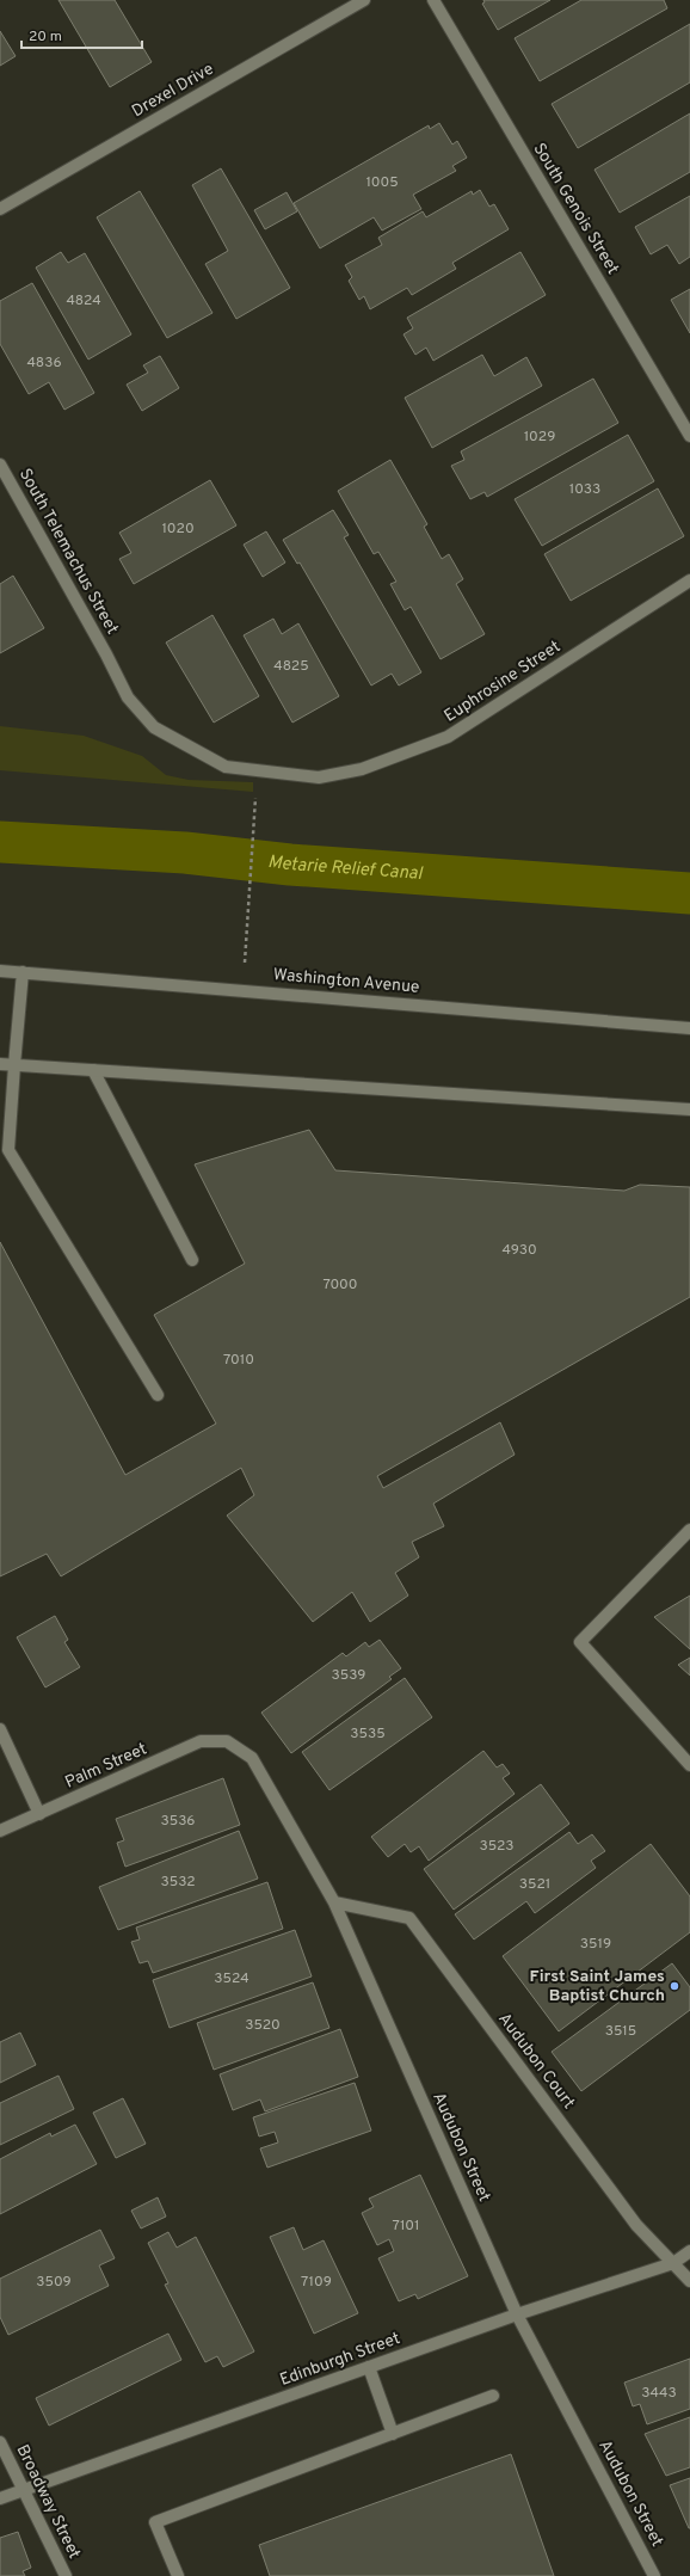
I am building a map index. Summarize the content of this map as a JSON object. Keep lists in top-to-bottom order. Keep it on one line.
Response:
{"streets":{"street":["Drexel Drive","South Genois Street","South Telemachus Street","Euphrosine Street","Washington Avenue","Palm Street","Audubon Court","Audubon Street","Edinburgh Street","Broadway Street"]},"crossings":[["South Telemachus Street","Euphrosine Street"],["Palm Street","Audubon Street"],["Audubon Court","Audubon Street"],["Audubon Court","Edinburgh Street"],["Audubon Street","Edinburgh Street"],["Edinburgh Street","Broadway Street"]],"water":["Metarie Relief Canal"],"places":["First Saint James Baptist Church"],"house_numbers":["1005","4824","4836","1029","1033","1020","4825","4930","7000","7010","3539","3535","3536","3523","3532","3521","3519","3524","3520","3515","7101","3509","7109","3443"],"scale_bar":"20 m"}
